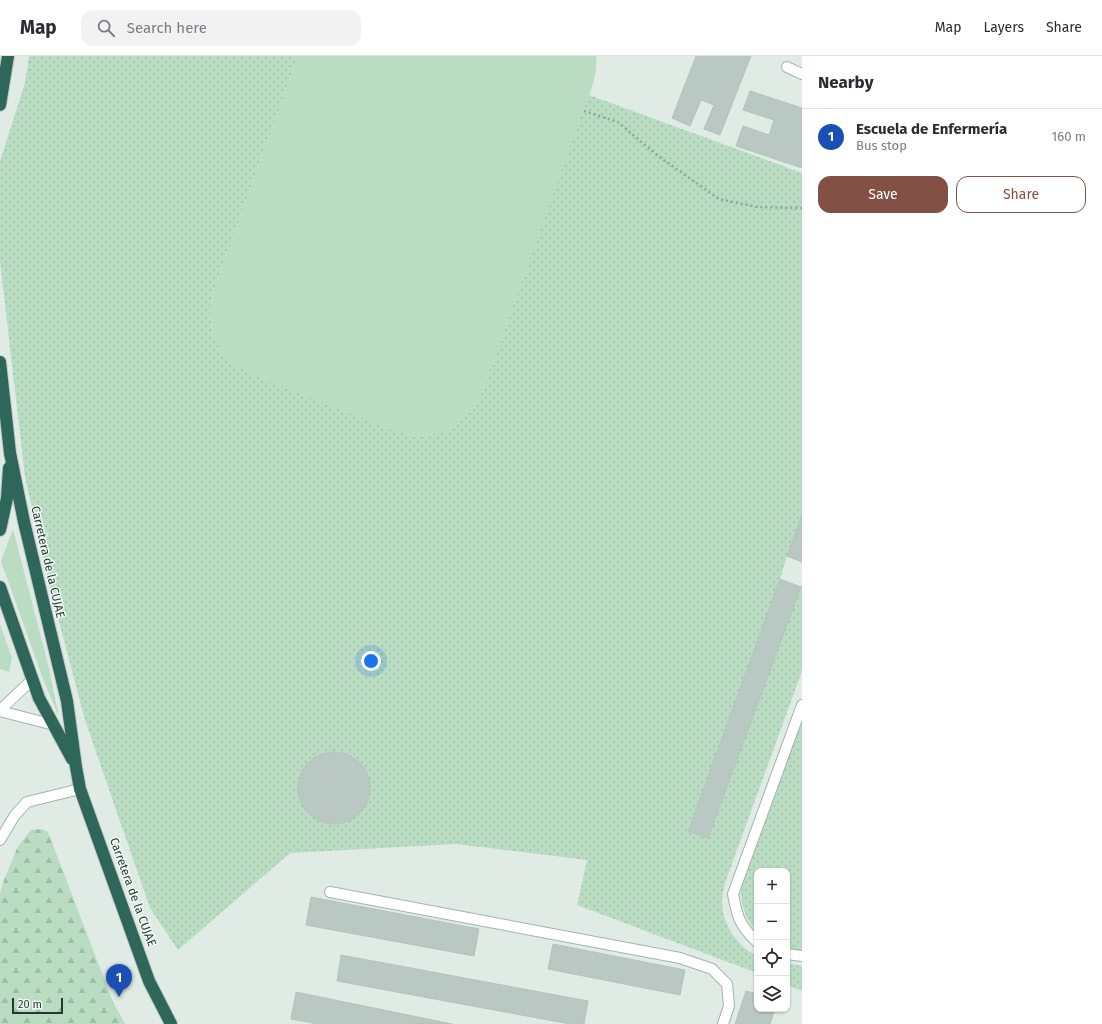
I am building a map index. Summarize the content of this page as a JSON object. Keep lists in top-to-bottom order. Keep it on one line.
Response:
{"streets":{"highway":["Carretera de la CUJAE"]},"scale_bar":"20 m","page":{"header":"Map","search":"Search here","nav":["Map","Layers","Share"],"heading":"Nearby","list":[{"mark":"1","name":"Escuela de Enfermería","note":"Bus stop","value":"160 m"}],"buttons":["Save","Share"],"map_buttons":["+","−"],"pins":"1","scale":"20 m"}}
